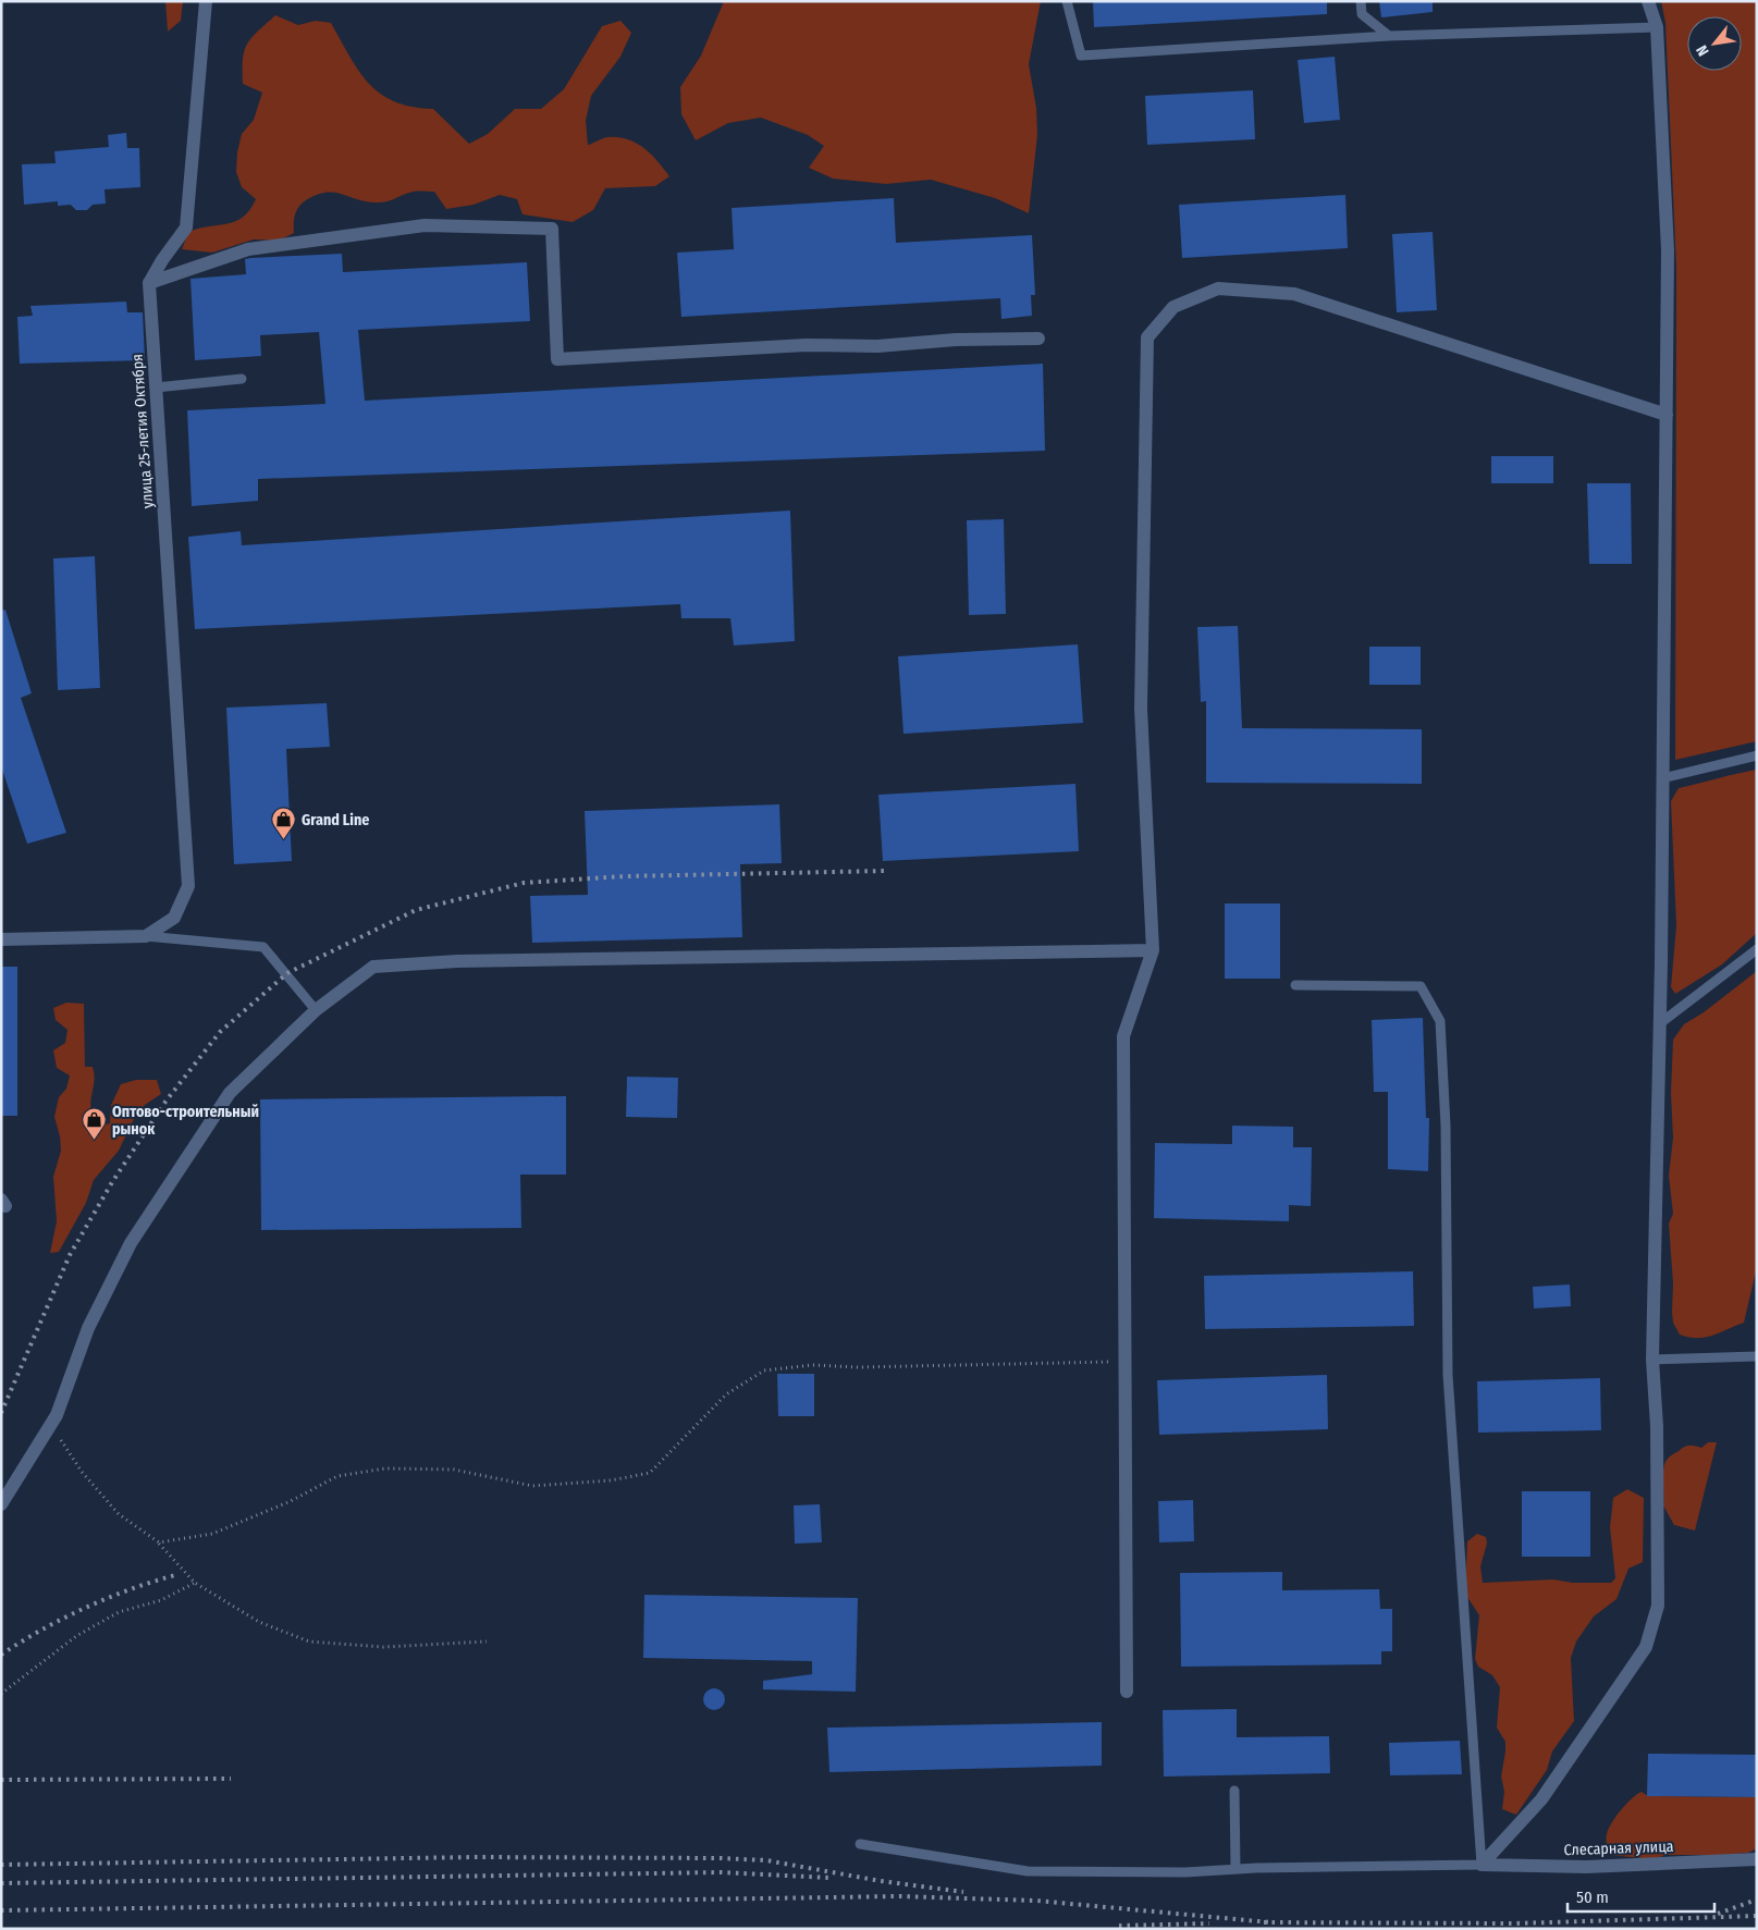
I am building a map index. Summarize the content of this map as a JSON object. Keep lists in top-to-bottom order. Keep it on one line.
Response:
{"streets":{"street":["улица 25-летия Октября","Слесарная улица"]},"places":{"shop":["Grand Line","Оптово-строительный рынок"]},"scale_bar":"50 m","north":"bottom left"}
